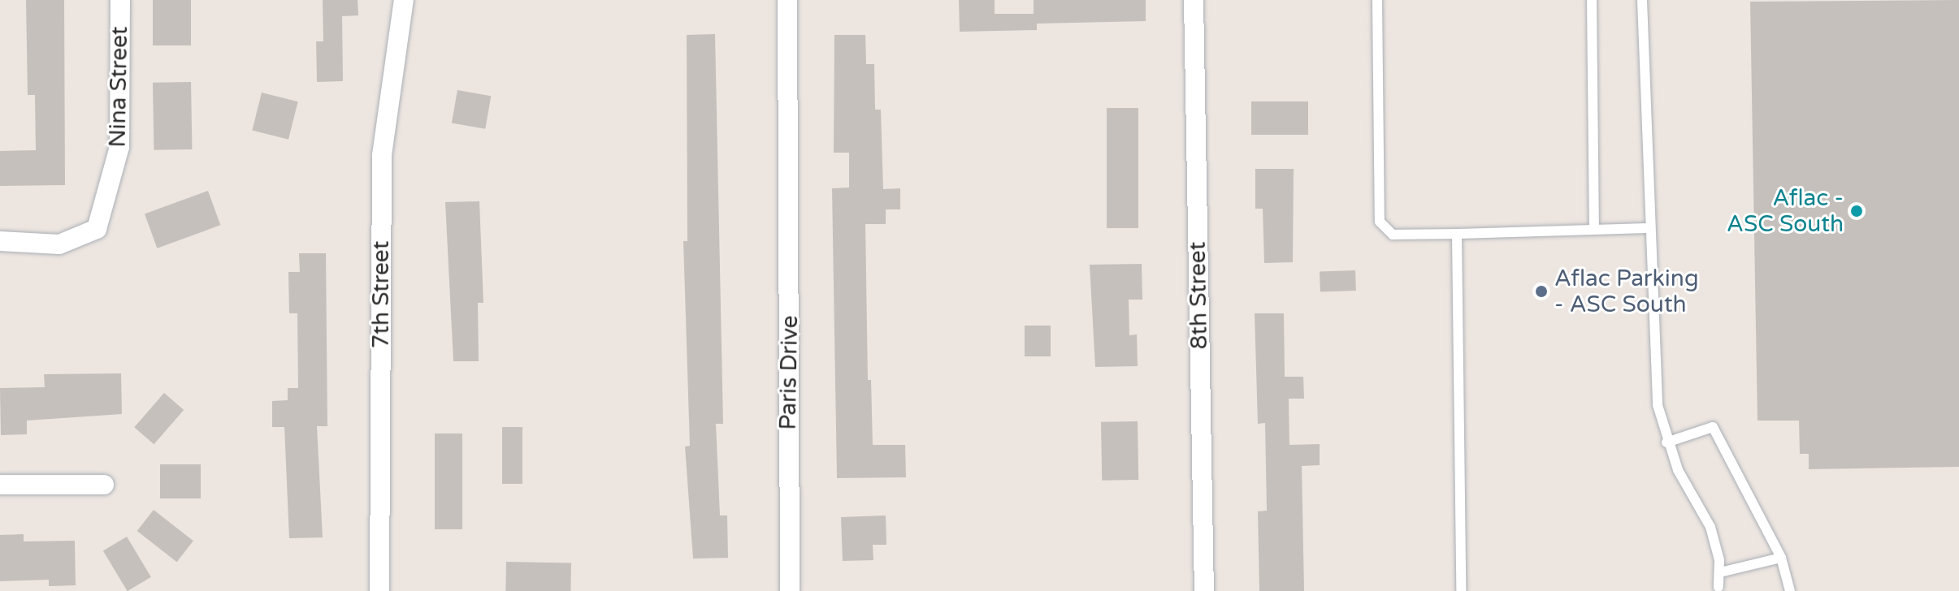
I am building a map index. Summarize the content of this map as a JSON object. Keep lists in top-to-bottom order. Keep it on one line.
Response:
{"streets":{"street":["Nina Street","7th Street","8th Street","Paris Drive"]},"places":["Aflac - ASC South","Aflac Parking - ASC South"]}
